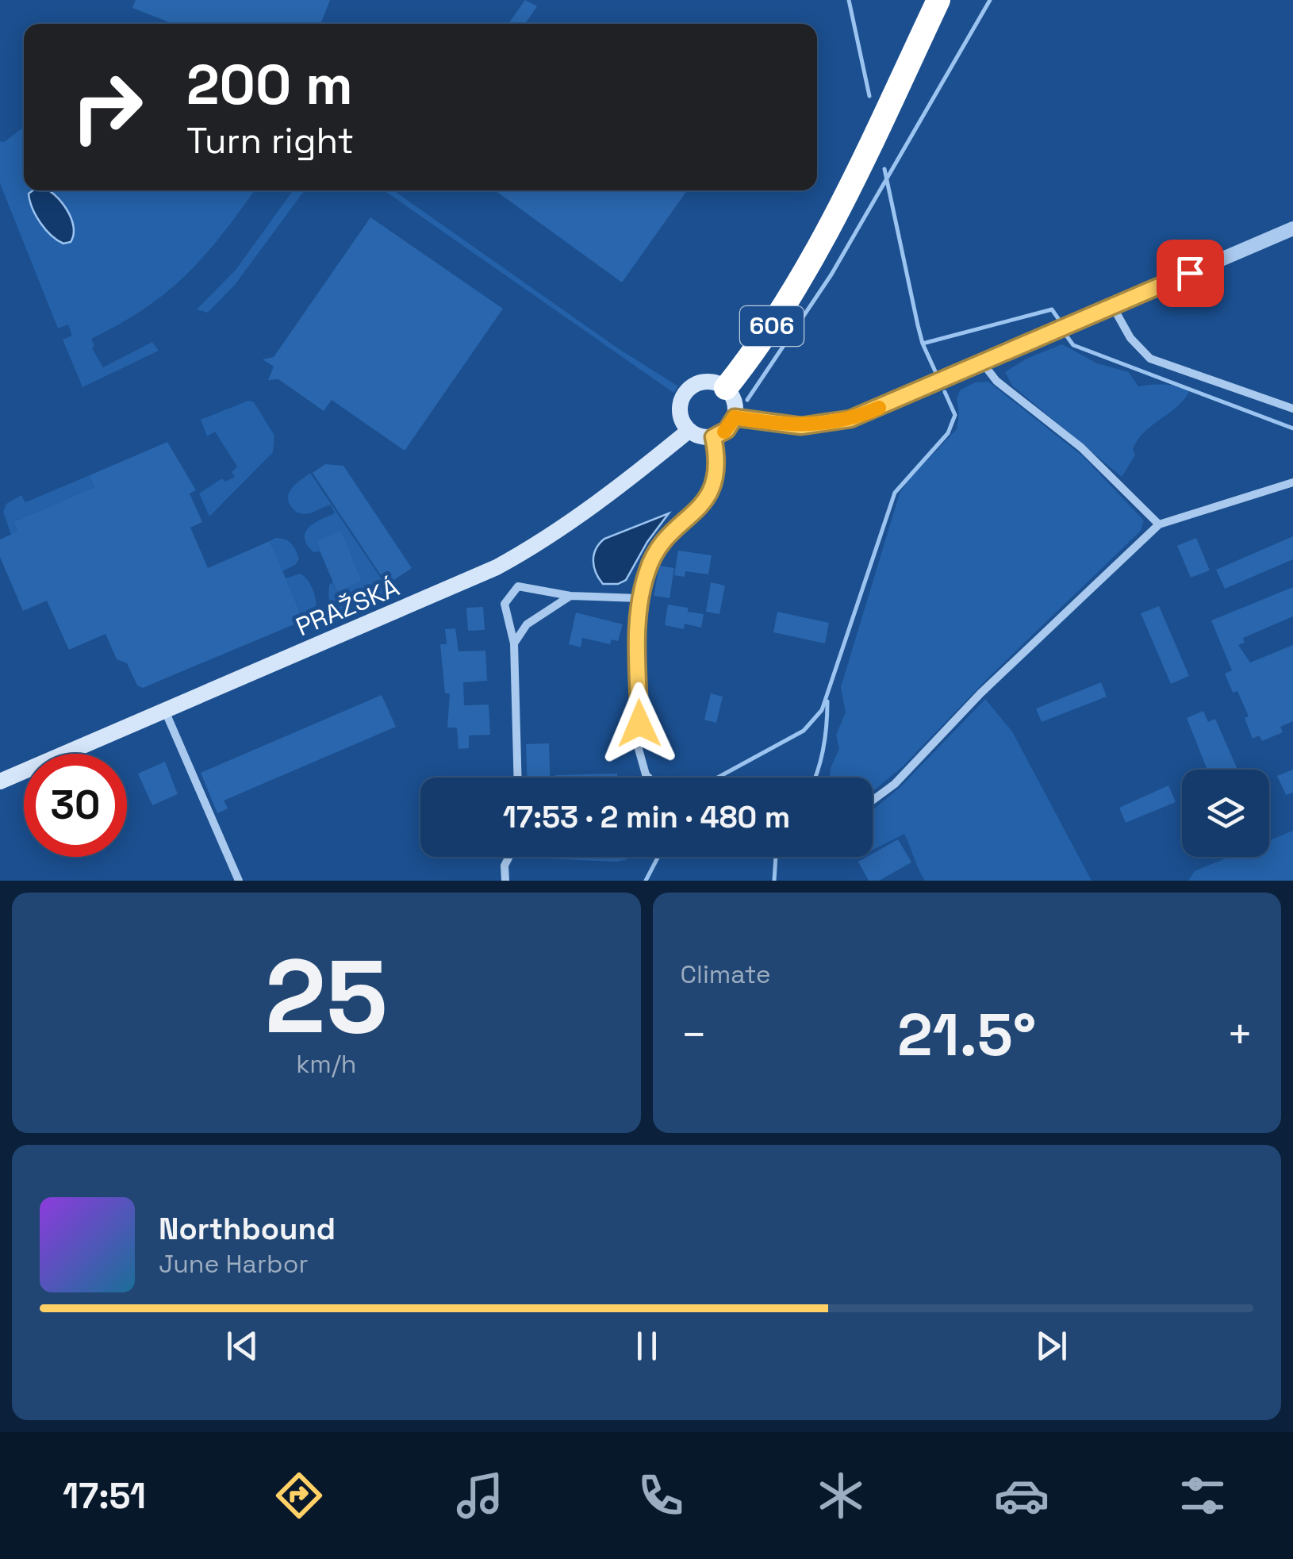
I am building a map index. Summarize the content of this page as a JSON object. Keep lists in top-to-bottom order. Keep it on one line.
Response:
{"streets":{"highway":["606"],"main road":["PRAŽSKÁ"]},"crossings":[["606","PRAŽSKÁ"]],"page":{"turn":["200 m","Turn right"],"limit":"30","trip":"17:53 · 2 min · 480 m","tile":[["25","km/h"],"Climate"],"heat":["−","21.5°","+"],"song":["Northbound","June Harbor"],"tabs":"17:51"}}
